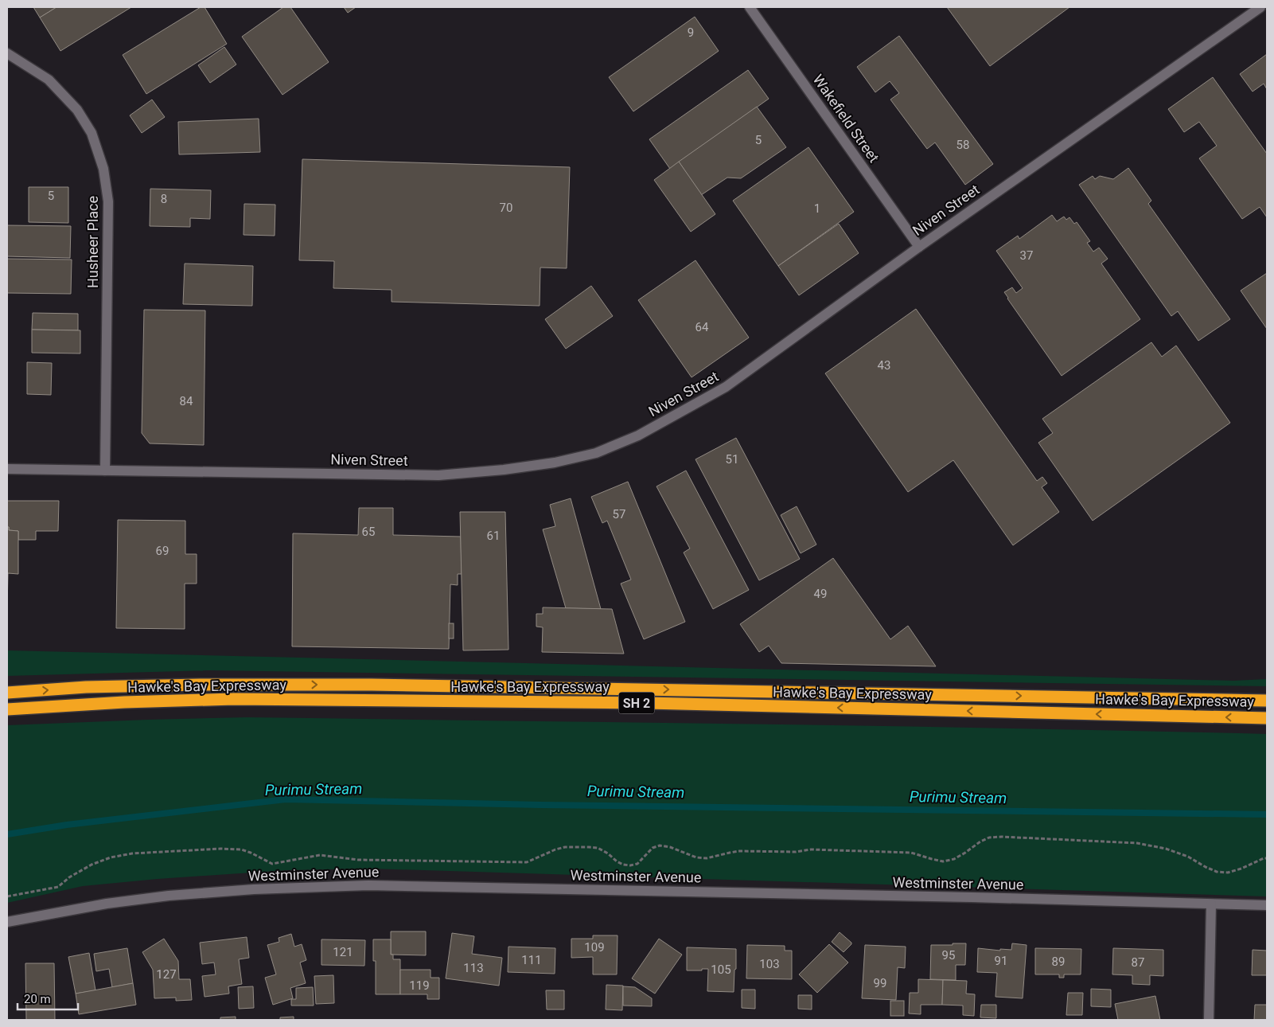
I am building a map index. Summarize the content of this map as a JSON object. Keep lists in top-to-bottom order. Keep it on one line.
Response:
{"streets":{"highway":["Hawke's Bay Expressway","SH 2"],"street":["Wakefield Street","Niven Street","Husheer Place","Westminster Avenue"]},"crossings":[["Wakefield Street","Niven Street"],["Niven Street","Husheer Place"]],"water":["Purimu Stream"],"house_numbers":["9","5","58","5","8","70","1","37","64","43","84","51","57","65","61","69","49","109","121","95","111","91","89","87","103","113","105","127","99","119"],"scale_bar":"20 m"}
